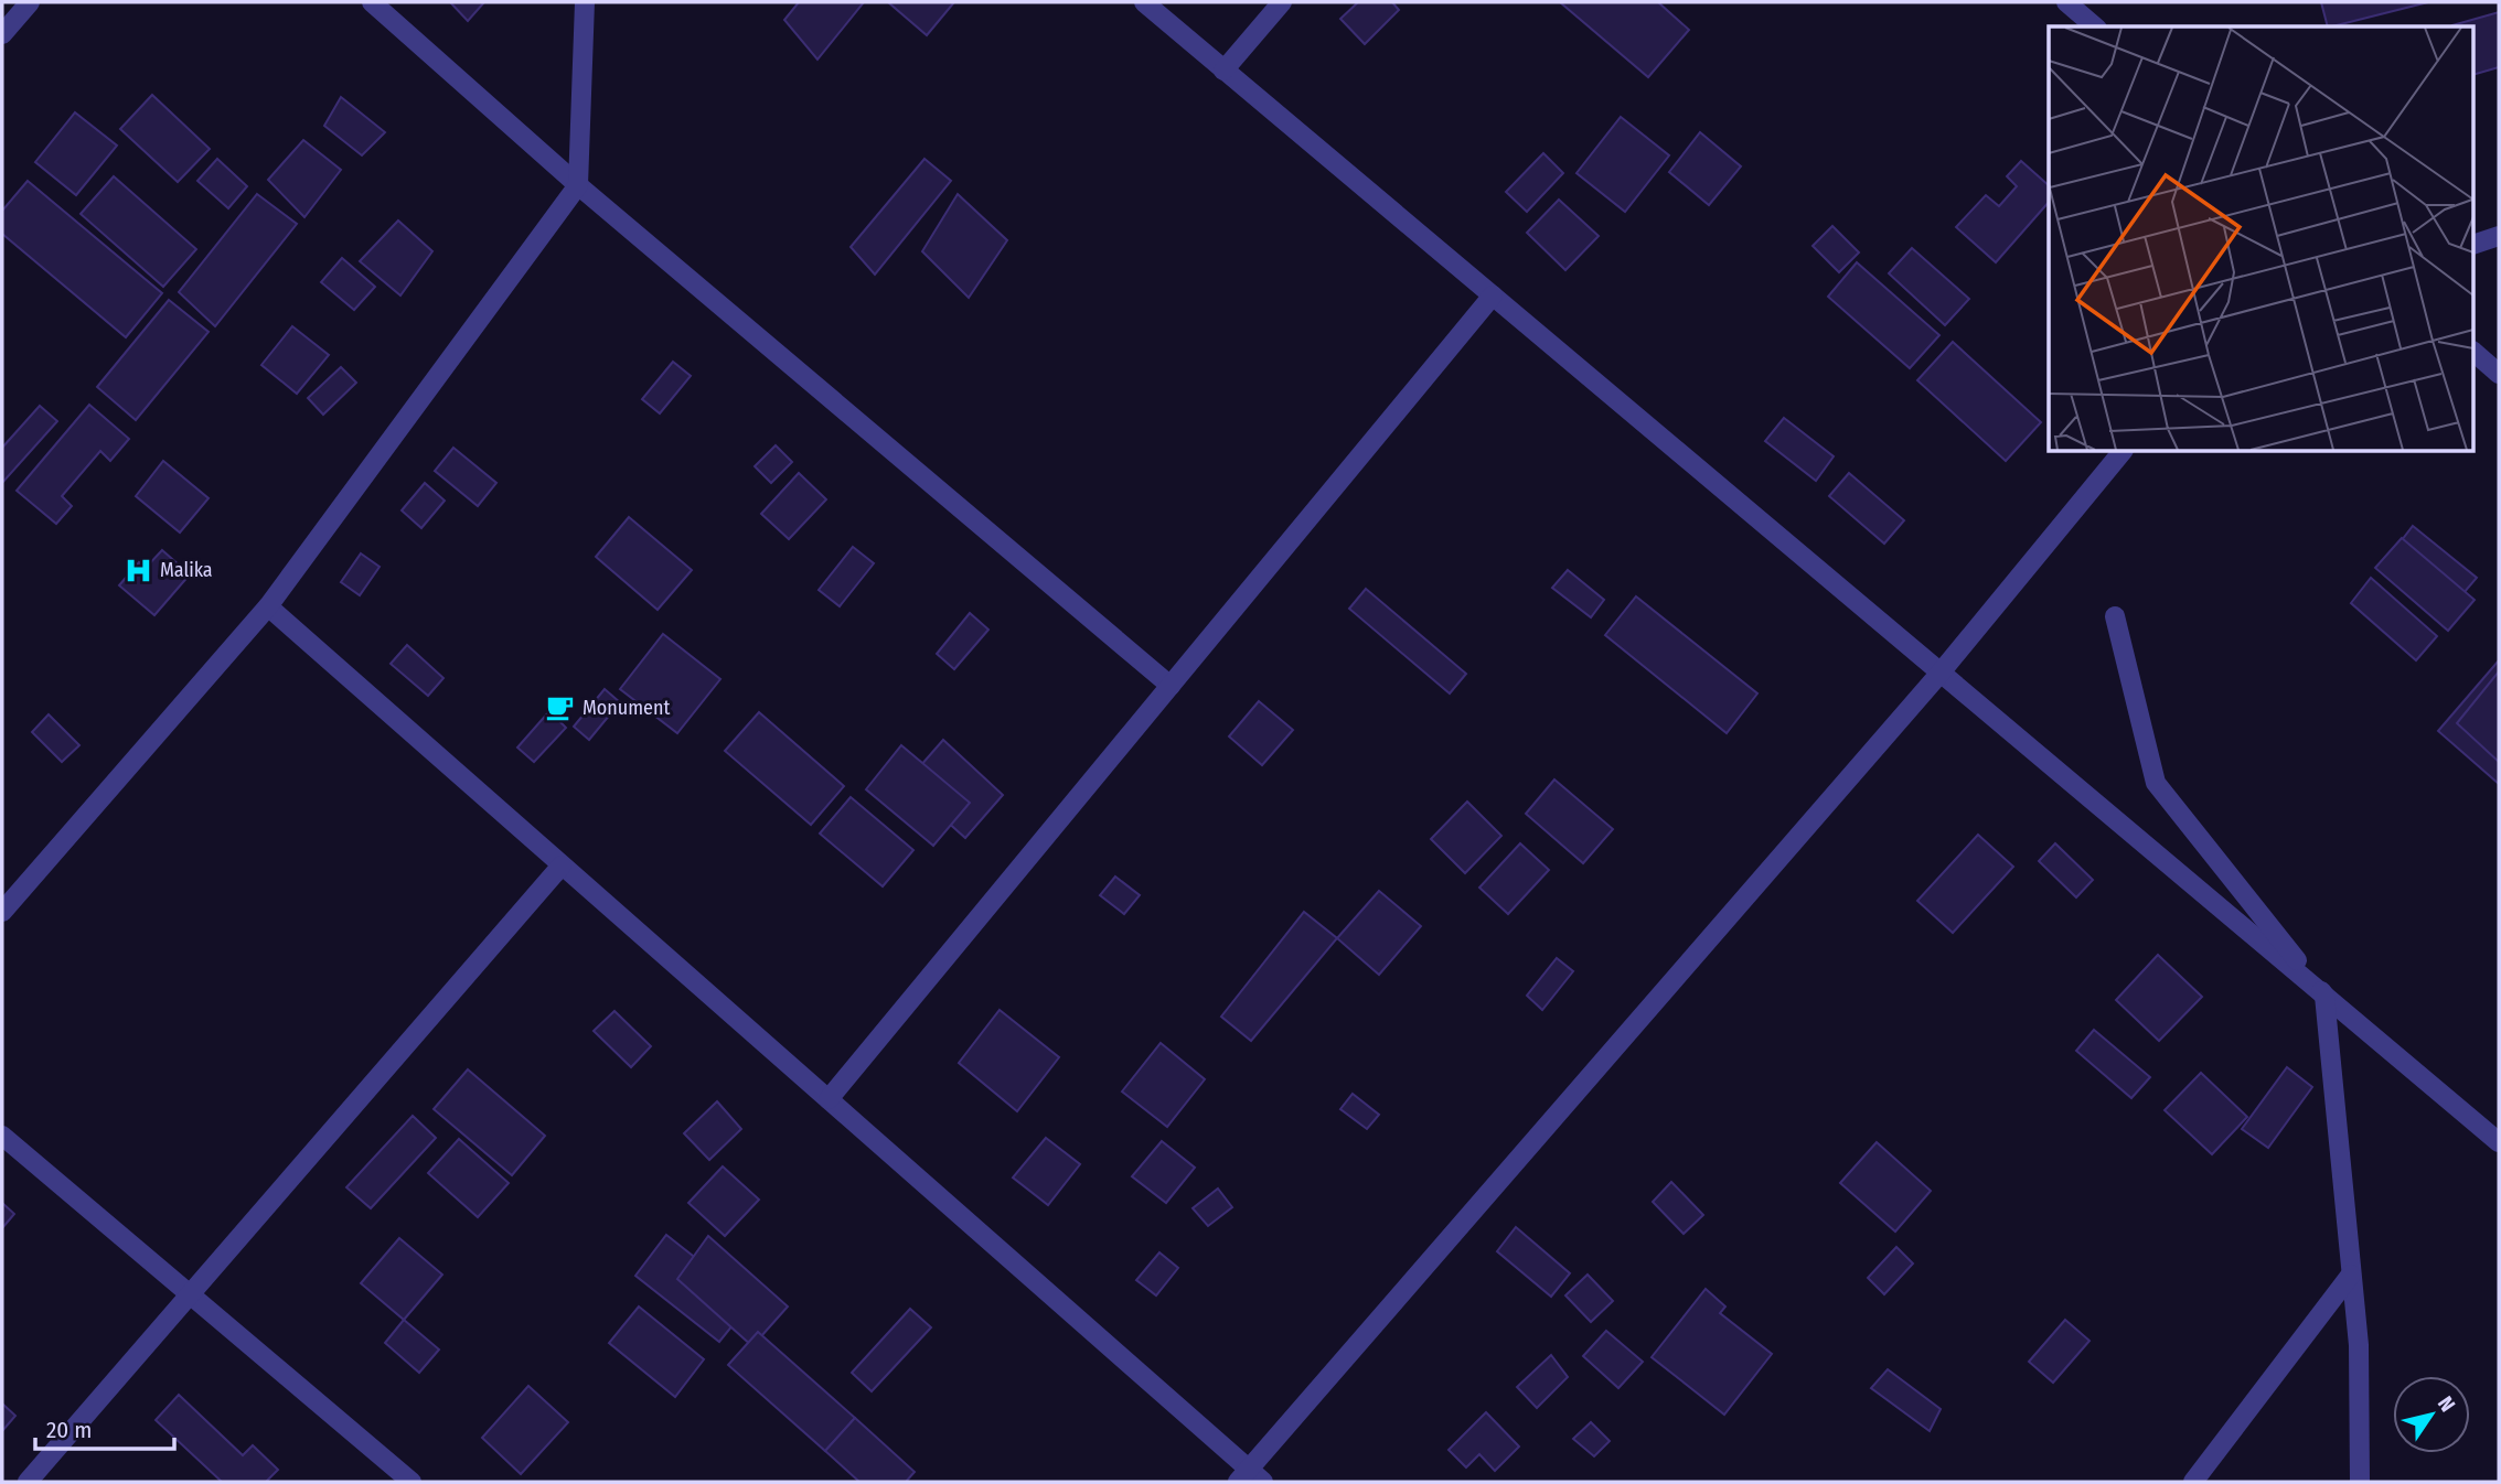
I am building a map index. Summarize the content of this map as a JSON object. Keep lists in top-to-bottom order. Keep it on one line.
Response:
{"places":{"hospital":["Malika"],"cafe":["Monument"]},"scale_bar":"20 m","north":"top right"}
